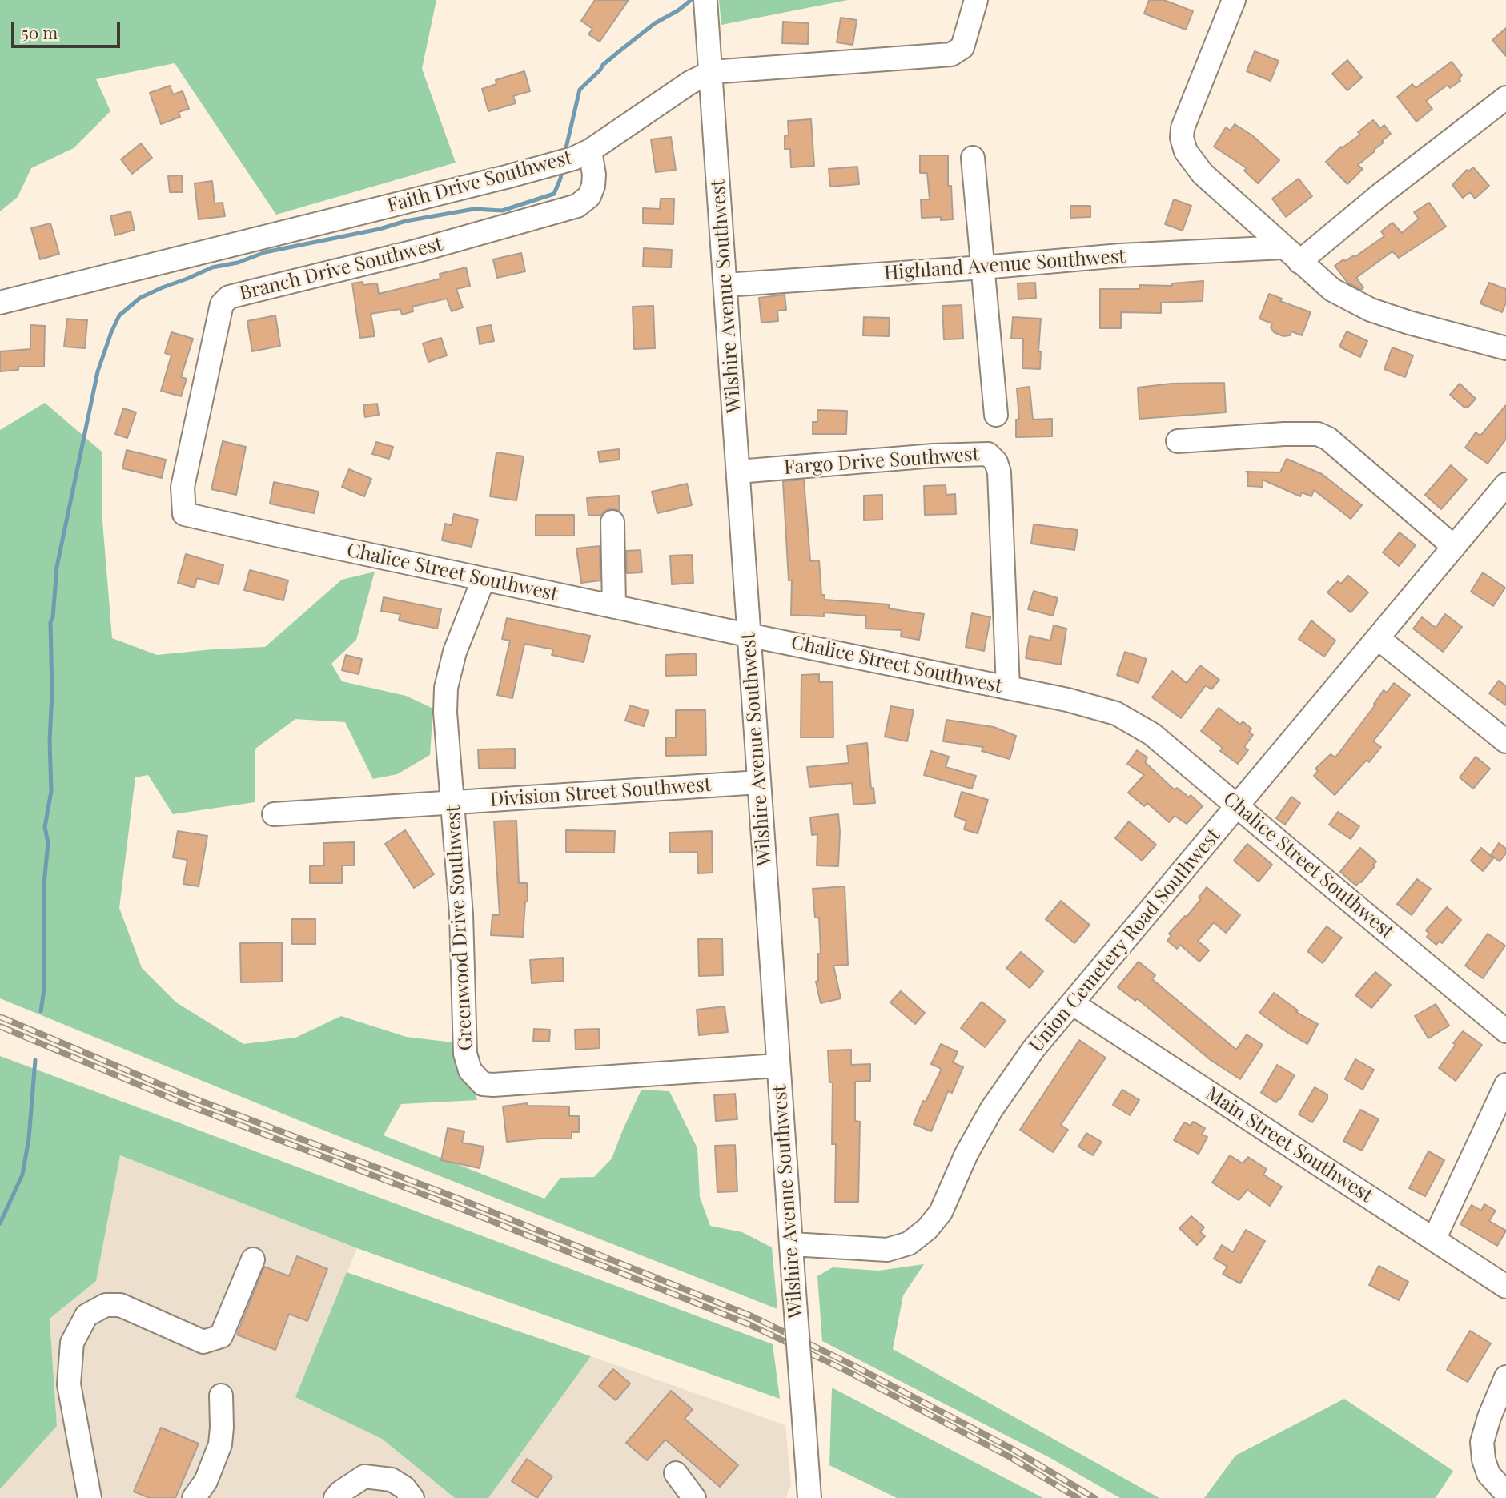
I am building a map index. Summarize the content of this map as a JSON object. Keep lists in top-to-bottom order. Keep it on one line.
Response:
{"streets":{"street":["Faith Drive Southwest","Highland Avenue Southwest","Branch Drive Southwest","Wilshire Avenue Southwest","Fargo Drive Southwest","Chalice Street Southwest","Division Street Southwest","Greenwood Drive Southwest","Union Cemetery Road Southwest","Main Street Southwest"]},"crossings":[["Faith Drive Southwest","Branch Drive Southwest"],["Faith Drive Southwest","Wilshire Avenue Southwest"],["Highland Avenue Southwest","Wilshire Avenue Southwest"],["Branch Drive Southwest","Chalice Street Southwest"],["Wilshire Avenue Southwest","Fargo Drive Southwest"],["Wilshire Avenue Southwest","Chalice Street Southwest"],["Wilshire Avenue Southwest","Division Street Southwest"],["Wilshire Avenue Southwest","Greenwood Drive Southwest"],["Wilshire Avenue Southwest","Union Cemetery Road Southwest"],["Fargo Drive Southwest","Chalice Street Southwest"],["Chalice Street Southwest","Greenwood Drive Southwest"],["Chalice Street Southwest","Union Cemetery Road Southwest"],["Division Street Southwest","Greenwood Drive Southwest"],["Union Cemetery Road Southwest","Main Street Southwest"]],"scale_bar":"50 m"}
